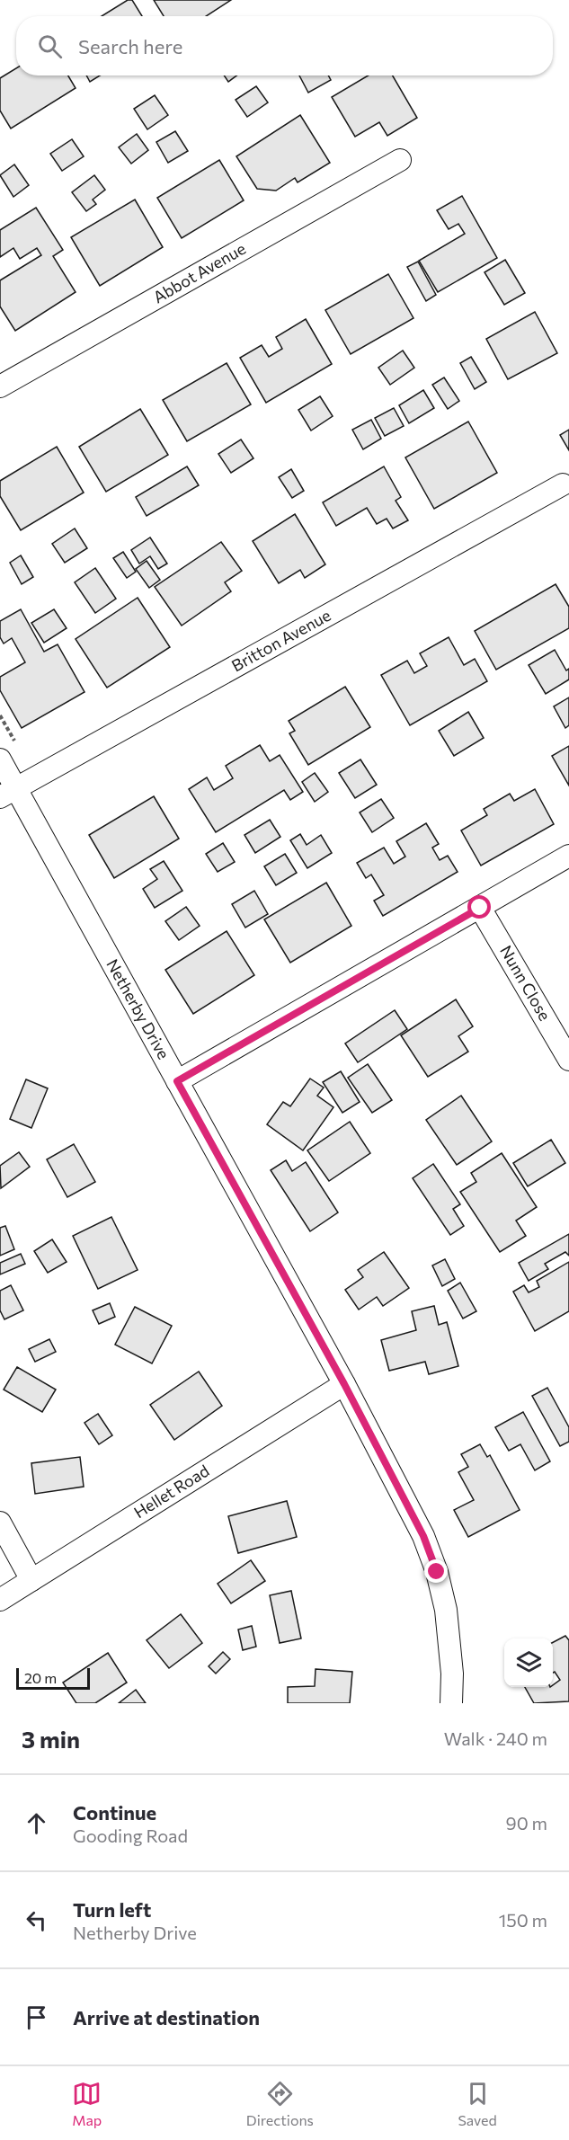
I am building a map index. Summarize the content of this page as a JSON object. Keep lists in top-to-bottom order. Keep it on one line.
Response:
{"streets":{"street":["Abbot Avenue","Britton Avenue","Nunn Close","Netherby Drive","Hellet Road"]},"crossings":[["Britton Avenue","Netherby Drive"],["Netherby Drive","Hellet Road"]],"scale_bar":"20 m","page":{"search":"Search here","scale":"20 m","heading":["3 min","Walk · 240 m"],"list":[["Continue","Gooding Road","90 m"],["Turn left","Netherby Drive","150 m"],"Arrive at destination"],"nav":["Map","Directions","Saved"]}}
